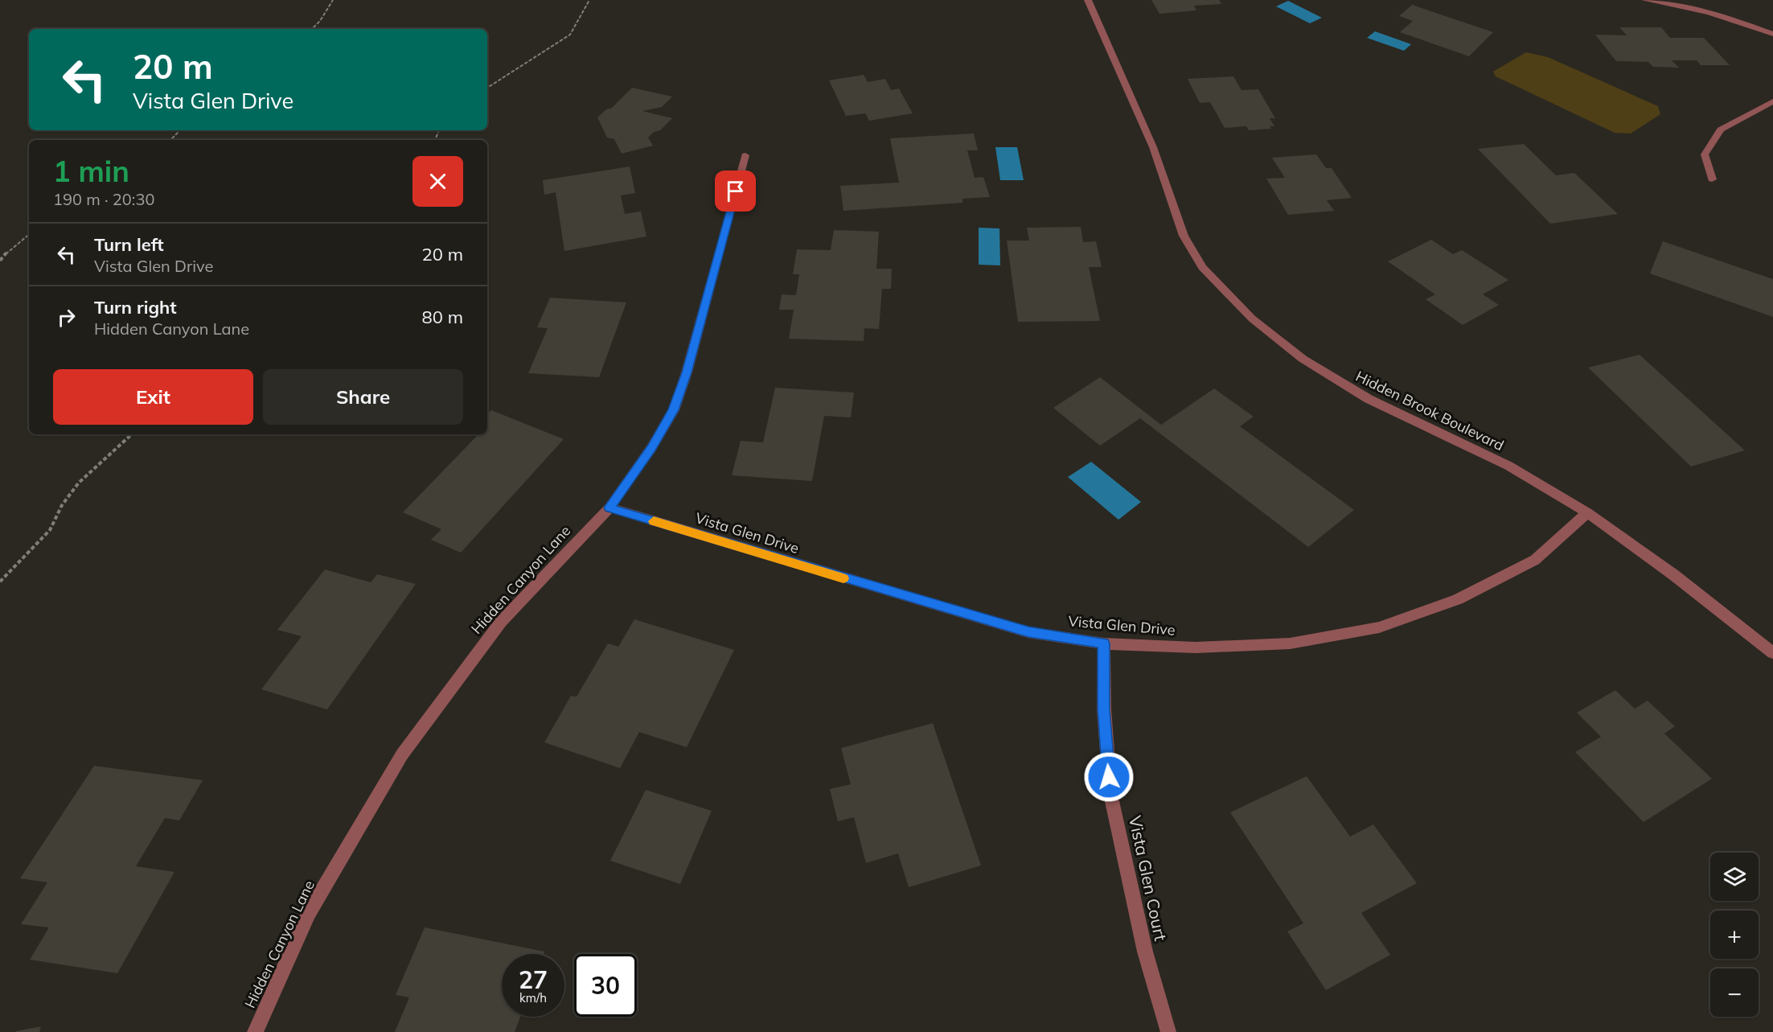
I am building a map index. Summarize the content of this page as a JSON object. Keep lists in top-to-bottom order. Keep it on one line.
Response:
{"streets":{"street":["Hidden Brook Boulevard","Vista Glen Drive","Hidden Canyon Lane","Vista Glen Court"]},"crossings":[["Hidden Brook Boulevard","Vista Glen Drive"],["Vista Glen Drive","Hidden Canyon Lane"],["Vista Glen Drive","Vista Glen Court"]],"page":{"turn":["20 m","Vista Glen Drive"],"heading":["1 min","190 m · 20:30"],"list":[{"name":"Turn left","note":"Vista Glen Drive","value":"20 m"},{"name":"Turn right","note":"Hidden Canyon Lane","value":"80 m"}],"buttons":["Exit","Share"],"map_buttons":["+","−"],"speed":"27 km/h","limit":"30"}}
